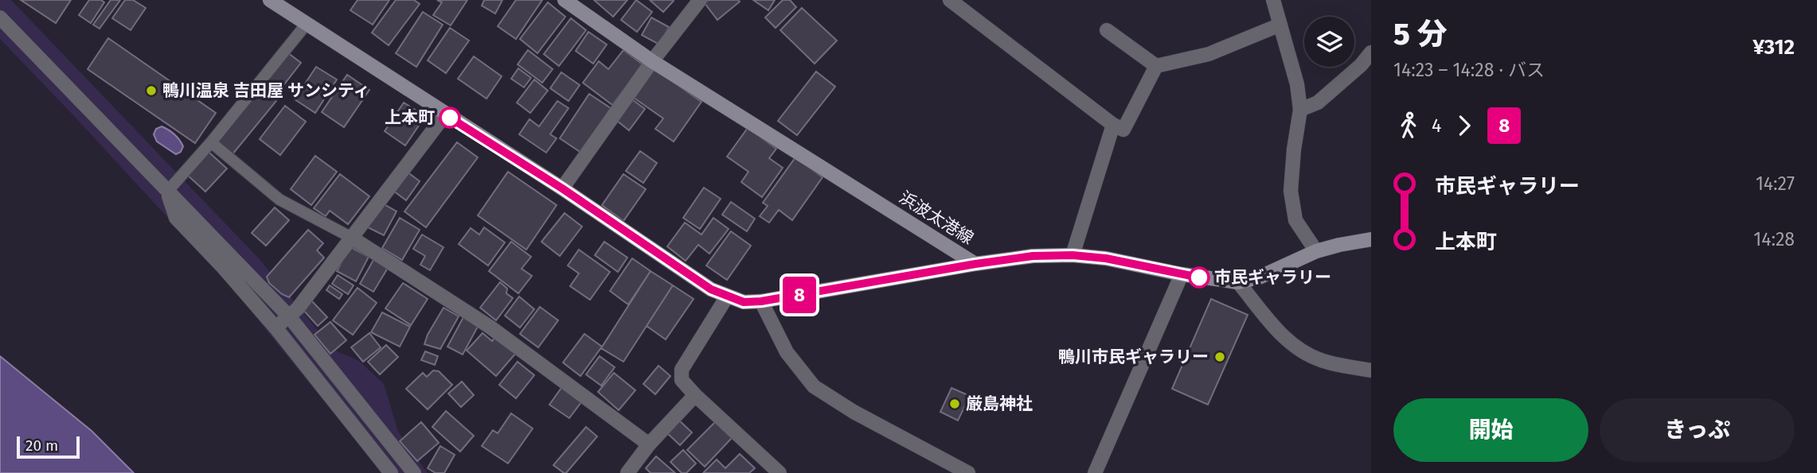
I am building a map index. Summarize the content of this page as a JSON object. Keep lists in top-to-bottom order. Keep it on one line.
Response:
{"streets":{"main road":["浜波太港線"]},"places":["鴨川温泉 吉田屋 サンシティ","上本町","市民ギャラリー","鴨川市民ギャラリー","厳島神社"],"lines":["bus line 8"],"scale_bar":"20 m","page":{"on_map":"8","heading":["5 分","14:23 – 14:28 · バス","¥312"],"legs":["4","8"],"list":[{"name":"市民ギャラリー","value":"14:27"},{"name":"上本町","value":"14:28"}],"buttons":["開始","きっぷ"],"scale":"20 m"}}
